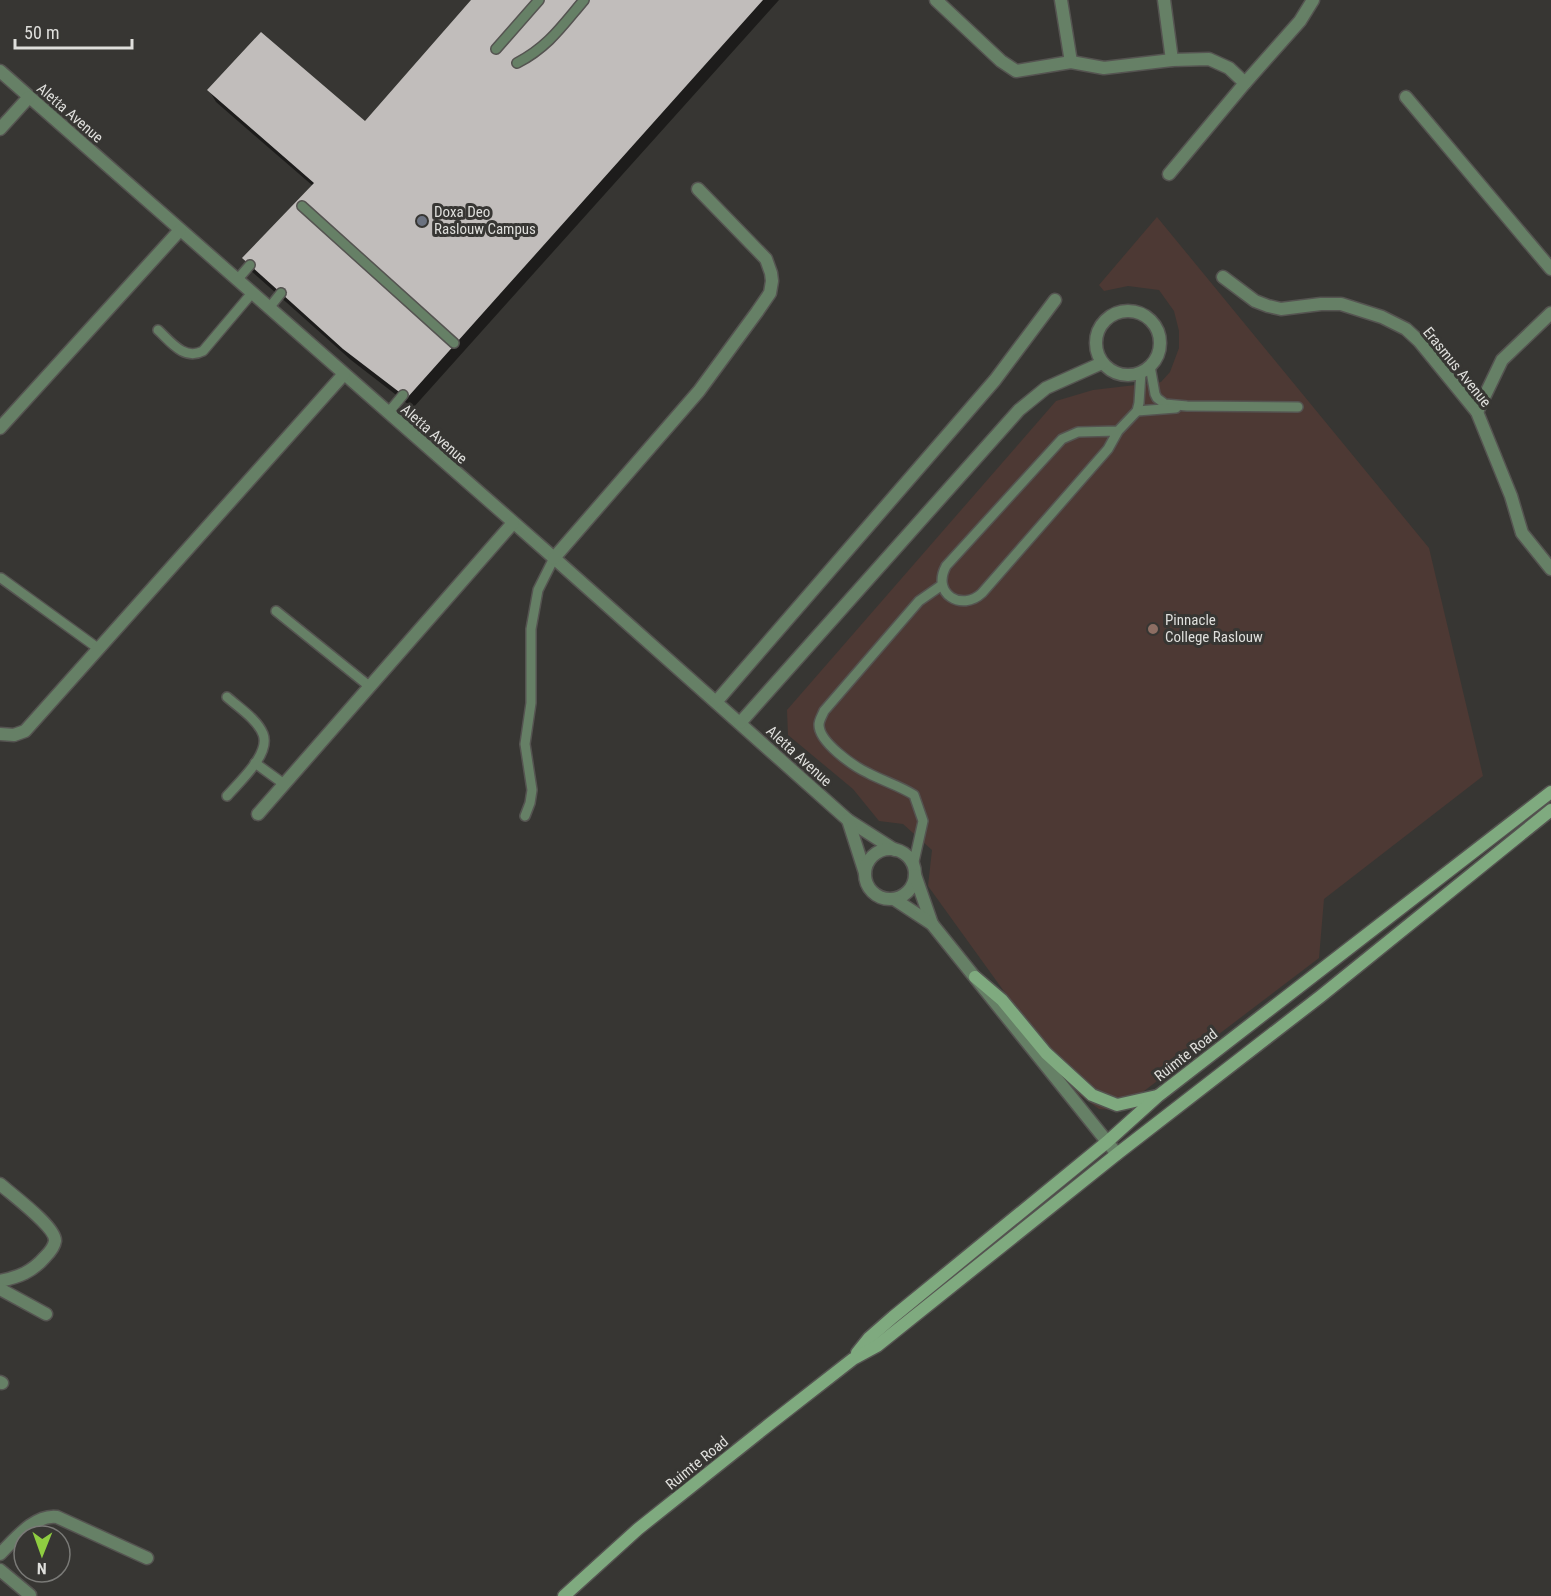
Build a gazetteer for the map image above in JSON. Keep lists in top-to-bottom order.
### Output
{
  "streets": {
    "main road": ["Ruimte Road"],
    "street": ["Aletta Avenue", "Erasmus Avenue"]
  },
  "places": ["Doxa Deo Raslouw Campus", "Pinnacle College Raslouw"],
  "scale_bar": "50 m",
  "north": "bottom"
}
